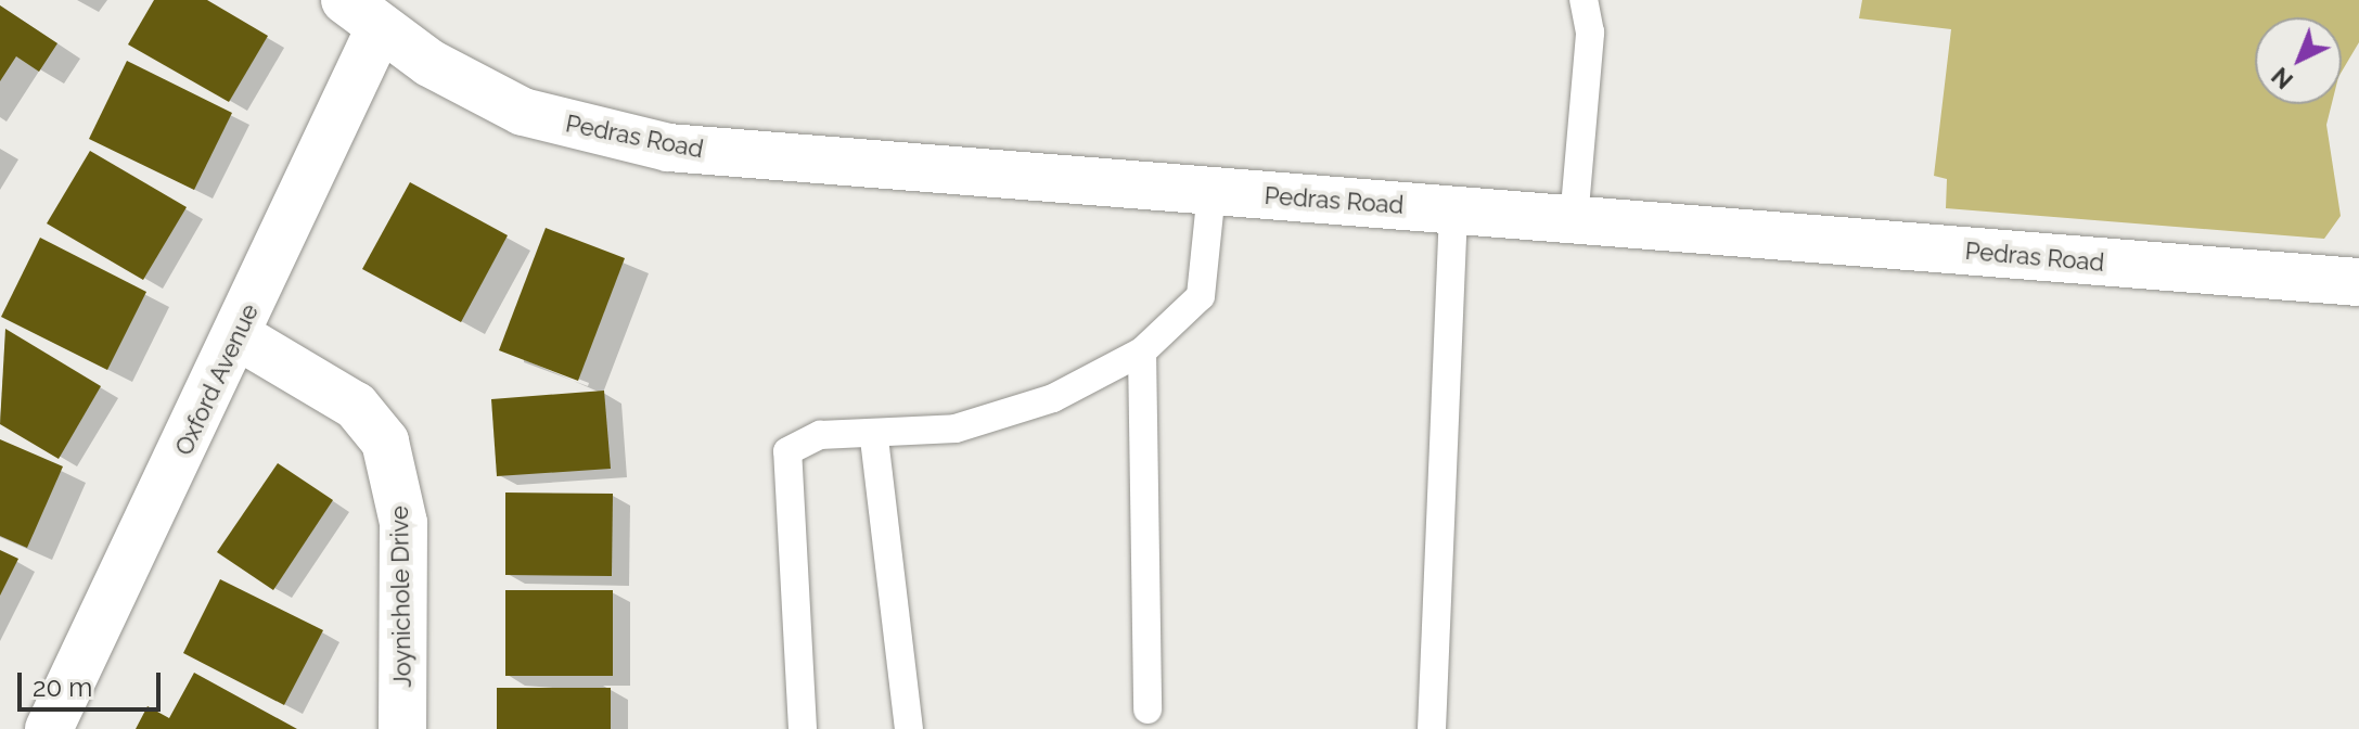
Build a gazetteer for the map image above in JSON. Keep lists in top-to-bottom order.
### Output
{
  "streets": {
    "street": ["Pedras Road", "Oxford Avenue", "Joynichole Drive"]
  },
  "crossings": [
    ["Pedras Road", "Oxford Avenue"],
    ["Oxford Avenue", "Joynichole Drive"]
  ],
  "scale_bar": "20 m",
  "north": "bottom left"
}
